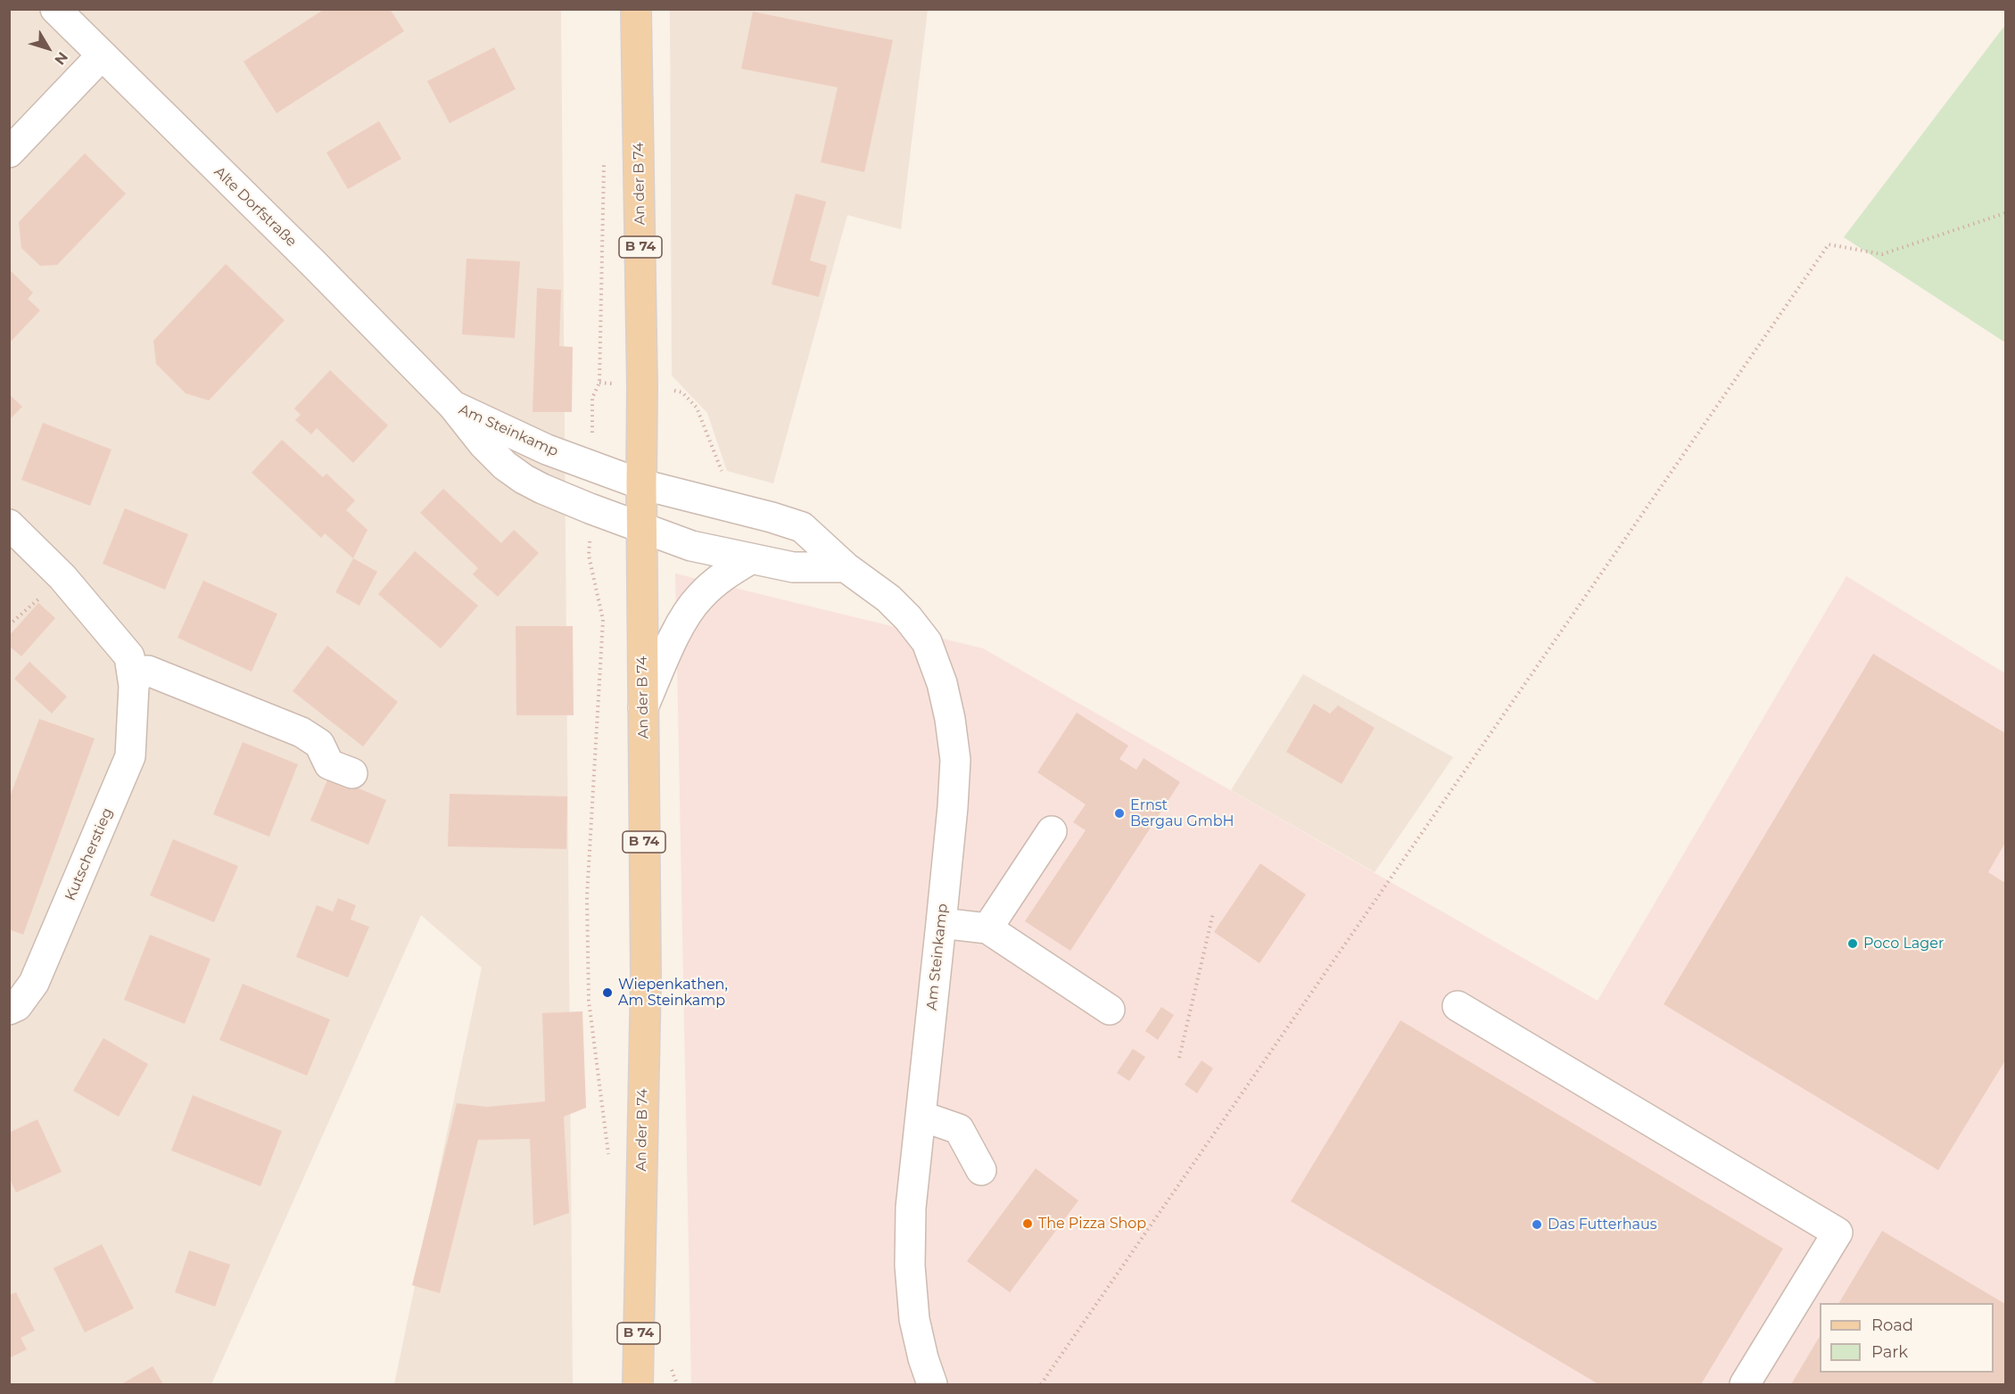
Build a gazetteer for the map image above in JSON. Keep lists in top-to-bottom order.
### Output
{
  "streets": {
    "main road": ["An der B 74", "B 74"],
    "street": ["Alte Dorfstraße", "Am Steinkamp", "Kutscherstieg"]
  },
  "crossings": [
    ["An der B 74", "Am Steinkamp"],
    ["Alte Dorfstraße", "Am Steinkamp"]
  ],
  "places": [
    "Ernst Bergau GmbH",
    "Poco Lager",
    "Wiepenkathen, Am Steinkamp",
    "The Pizza Shop",
    "Das Futterhaus"
  ],
  "legend": ["Road", "Park"],
  "north": "bottom right"
}
